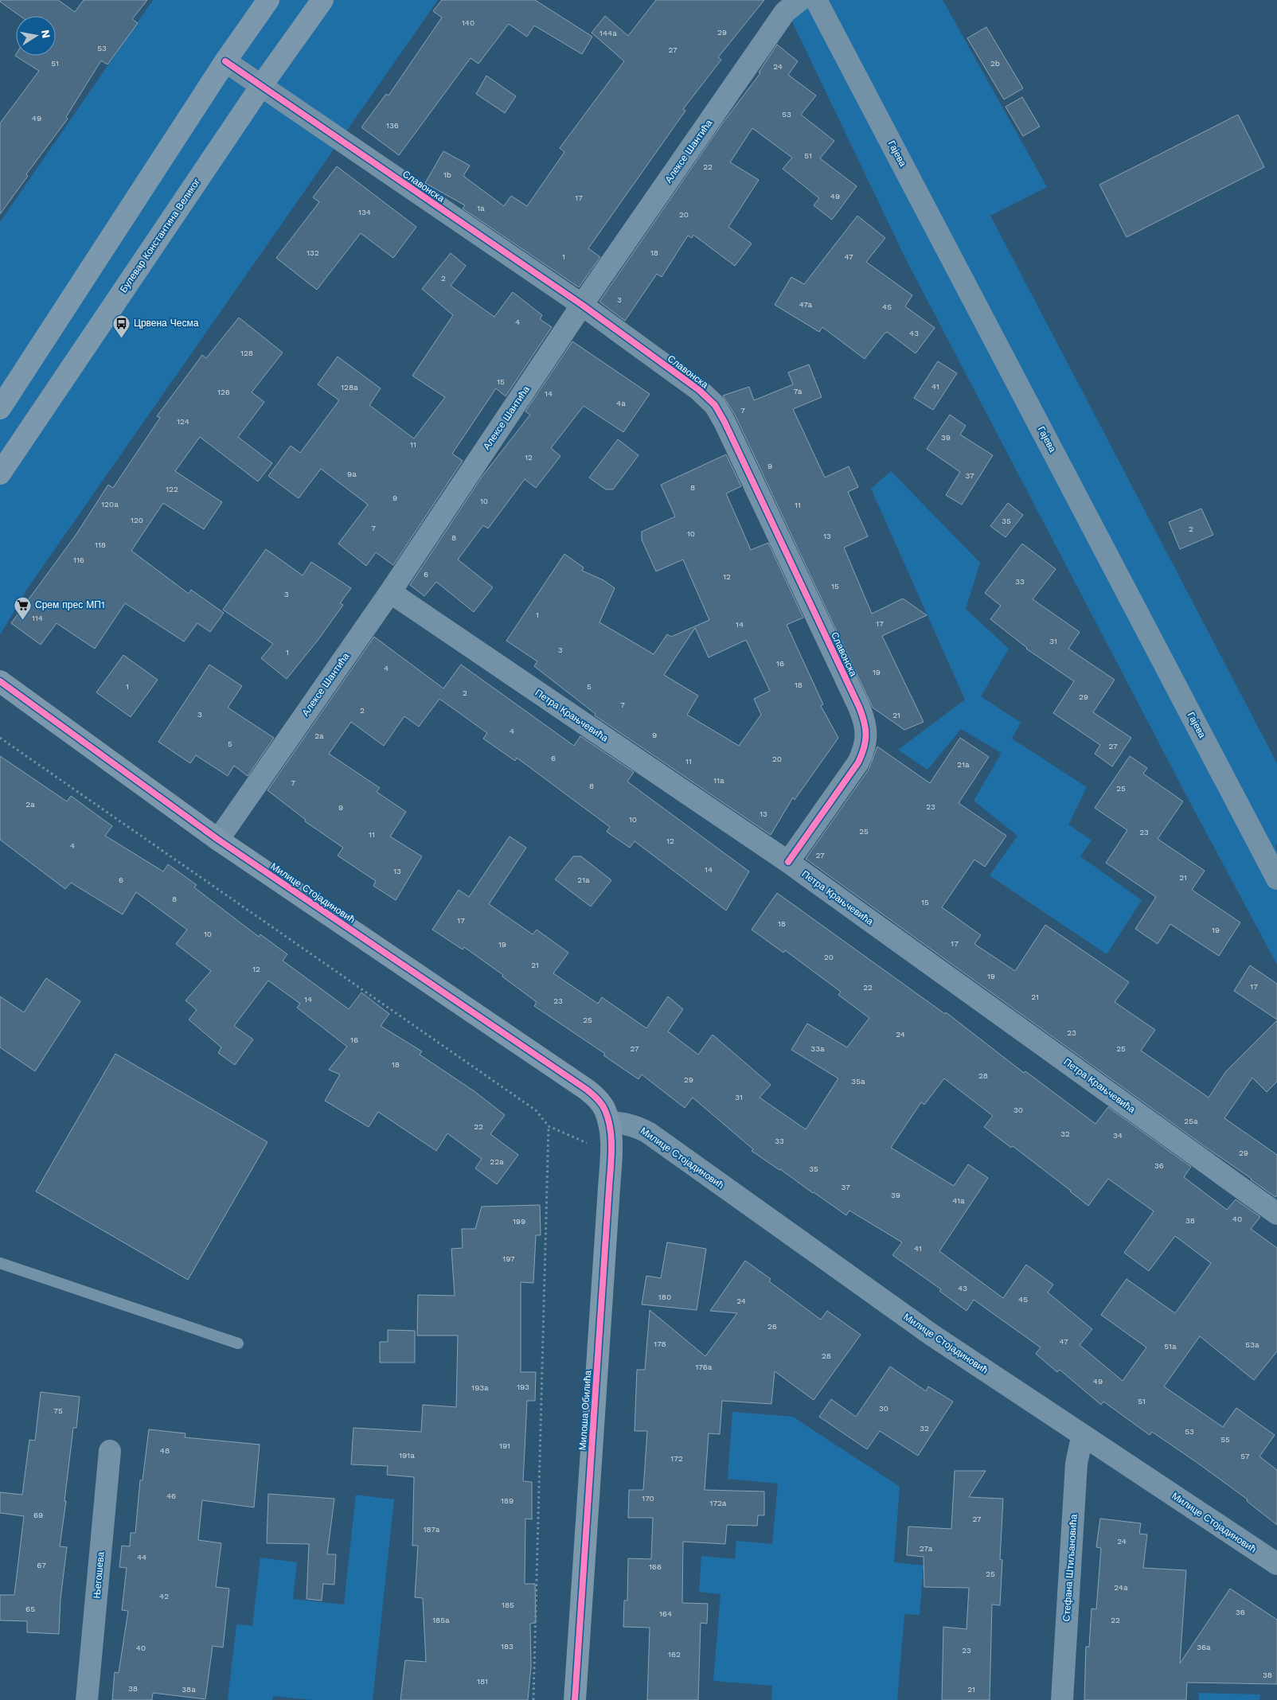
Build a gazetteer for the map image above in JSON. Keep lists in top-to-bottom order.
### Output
{
  "streets": {
    "street": [
      "Алексе Шантића",
      "Гајева",
      "Славонска",
      "Булевар Константина Великог",
      "Петра Крањчевића",
      "Милице Стојадиновић",
      "Милоша Обилића",
      "Стефана Штиљановића",
      "Његошева"
    ]
  },
  "crossings": [
    ["Алексе Шантића", "Славонска"],
    ["Алексе Шантића", "Петра Крањчевића"],
    ["Алексе Шантића", "Милице Стојадиновић"],
    ["Славонска", "Булевар Константина Великог"],
    ["Славонска", "Петра Крањчевића"],
    ["Милице Стојадиновић", "Милоша Обилића"],
    ["Милице Стојадиновић", "Стефана Штиљановића"]
  ],
  "places": {
    "bus stop": ["Црвена Чесма"],
    "supermarket": ["Срем прес МП1"]
  },
  "house_numbers": [
    "140",
    "29",
    "144a",
    "53",
    "27",
    "51",
    "2b",
    "24",
    "53",
    "49",
    "136",
    "51",
    "22",
    "1b",
    "49",
    "17",
    "1a",
    "134",
    "20",
    "132",
    "18",
    "1",
    "47",
    "2",
    "3",
    "47a",
    "45",
    "4",
    "43",
    "128",
    "15",
    "41",
    "128a",
    "7a",
    "126",
    "14",
    "4a",
    "7",
    "124",
    "39",
    "11",
    "12",
    "9",
    "9a",
    "37",
    "8",
    "122",
    "9",
    "10",
    "120a",
    "11",
    "120",
    "35",
    "7",
    "2",
    "10",
    "13",
    "8",
    "118",
    "116",
    "6",
    "12",
    "33",
    "15",
    "3",
    "1",
    "114",
    "17",
    "14",
    "31",
    "3",
    "1",
    "16",
    "4",
    "19",
    "18",
    "1",
    "5",
    "2",
    "29",
    "7",
    "2",
    "3",
    "21",
    "4",
    "9",
    "2a",
    "5",
    "27",
    "6",
    "20",
    "11",
    "21a",
    "11a",
    "7",
    "8",
    "25",
    "2a",
    "23",
    "9",
    "13",
    "10",
    "25",
    "23",
    "11",
    "12",
    "4",
    "27",
    "14",
    "13",
    "21",
    "6",
    "21a",
    "8",
    "15",
    "17",
    "18",
    "19",
    "10",
    "17",
    "19",
    "20",
    "21",
    "12",
    "19",
    "17",
    "22",
    "21",
    "14",
    "23",
    "25",
    "23",
    "24",
    "16",
    "27",
    "33a",
    "25",
    "18",
    "28",
    "29",
    "35a",
    "31",
    "30",
    "25a",
    "22",
    "32",
    "34",
    "33",
    "29",
    "22a",
    "36",
    "35",
    "37",
    "39",
    "41a",
    "40",
    "38",
    "199",
    "41",
    "197",
    "43",
    "180",
    "45",
    "24",
    "26",
    "47",
    "178",
    "53a",
    "51a",
    "28",
    "176a",
    "49",
    "193",
    "193a",
    "51",
    "30",
    "75",
    "32",
    "53",
    "55",
    "191",
    "48",
    "191a",
    "57",
    "172",
    "46",
    "170",
    "189",
    "172a",
    "69",
    "27",
    "187a",
    "24",
    "27a",
    "44",
    "67",
    "166",
    "25",
    "24a",
    "42",
    "185",
    "65",
    "36",
    "164",
    "185a",
    "22",
    "183",
    "36a",
    "40",
    "23",
    "162",
    "38",
    "181",
    "38",
    "38a",
    "21"
  ],
  "north": "right"
}
